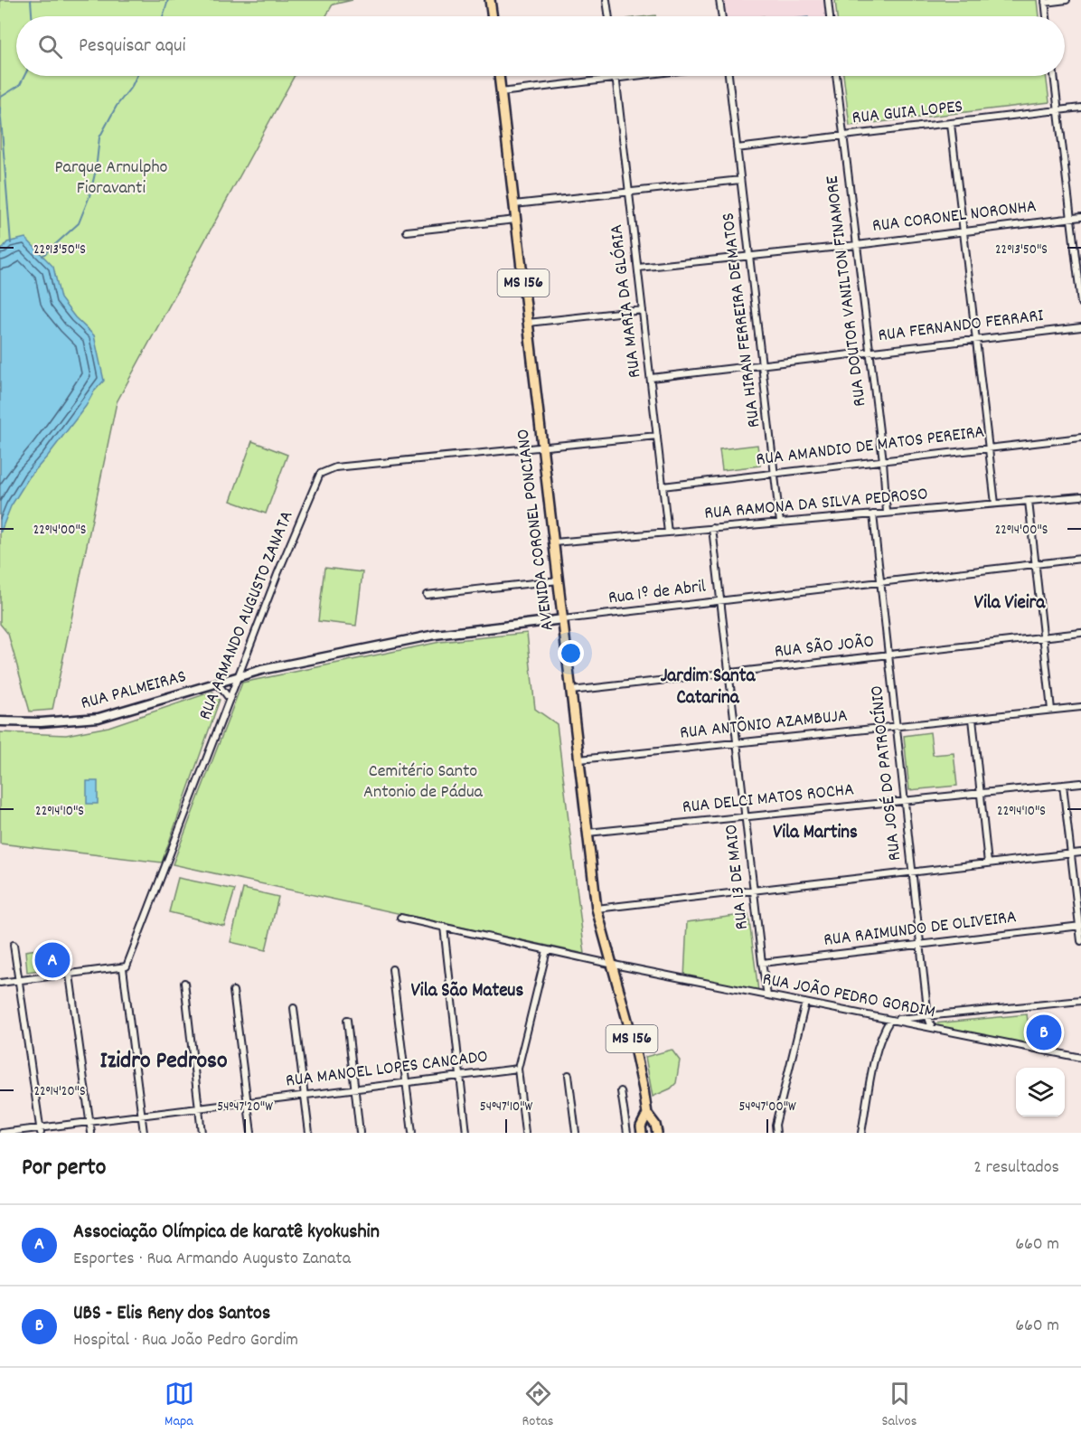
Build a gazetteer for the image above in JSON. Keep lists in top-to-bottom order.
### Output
{
  "streets": {
    "main road": ["MS 156", "AVENIDA CORONEL PONCIANO"],
    "street": [
      "RUA GUIA LOPES",
      "RUA CORONEL NORONHA",
      "RUA DOUTOR VANILTON FINAMORE",
      "RUA MARIA DA GLÓRIA",
      "RUA HIRAN FERREIRA DE MATOS",
      "RUA FERNANDO FERRARI",
      "RUA AMANDIO DE MATOS PEREIRA",
      "RUA RAMONA DA SILVA PEDROSO",
      "Rua 1º de Abril",
      "RUA ARMANDO AUGUSTO ZANATA",
      "RUA SÃO JOÃO",
      "RUA PALMEIRAS",
      "RUA ANTÔNIO AZAMBUJA",
      "RUA JOSÉ DO PATROCÍNIO",
      "RUA DELCI MATOS ROCHA",
      "RUA 13 DE MAIO",
      "RUA RAIMUNDO DE OLIVEIRA",
      "RUA JOÃO PEDRO GORDIM",
      "RUA MANOEL LOPES CANCADO"
    ]
  },
  "crossings": [
    ["RUA GUIA LOPES", "RUA DOUTOR VANILTON FINAMORE"],
    ["RUA GUIA LOPES", "RUA HIRAN FERREIRA DE MATOS"],
    ["RUA CORONEL NORONHA", "RUA DOUTOR VANILTON FINAMORE"],
    ["RUA CORONEL NORONHA", "RUA MARIA DA GLÓRIA"],
    ["RUA CORONEL NORONHA", "RUA HIRAN FERREIRA DE MATOS"],
    ["RUA DOUTOR VANILTON FINAMORE", "RUA FERNANDO FERRARI"],
    ["RUA DOUTOR VANILTON FINAMORE", "RUA AMANDIO DE MATOS PEREIRA"],
    ["RUA DOUTOR VANILTON FINAMORE", "RUA RAMONA DA SILVA PEDROSO"],
    ["RUA MARIA DA GLÓRIA", "RUA FERNANDO FERRARI"],
    ["RUA MARIA DA GLÓRIA", "RUA AMANDIO DE MATOS PEREIRA"],
    ["RUA MARIA DA GLÓRIA", "RUA RAMONA DA SILVA PEDROSO"],
    ["RUA MARIA DA GLÓRIA", "RUA ARMANDO AUGUSTO ZANATA"],
    ["RUA HIRAN FERREIRA DE MATOS", "RUA FERNANDO FERRARI"],
    ["RUA HIRAN FERREIRA DE MATOS", "RUA AMANDIO DE MATOS PEREIRA"],
    ["RUA HIRAN FERREIRA DE MATOS", "RUA RAMONA DA SILVA PEDROSO"],
    ["RUA RAMONA DA SILVA PEDROSO", "AVENIDA CORONEL PONCIANO"],
    ["RUA RAMONA DA SILVA PEDROSO", "RUA JOSÉ DO PATROCÍNIO"],
    ["RUA RAMONA DA SILVA PEDROSO", "RUA 13 DE MAIO"],
    ["AVENIDA CORONEL PONCIANO", "Rua 1º de Abril"],
    ["AVENIDA CORONEL PONCIANO", "RUA ARMANDO AUGUSTO ZANATA"],
    ["AVENIDA CORONEL PONCIANO", "RUA SÃO JOÃO"],
    ["AVENIDA CORONEL PONCIANO", "RUA ANTÔNIO AZAMBUJA"],
    ["AVENIDA CORONEL PONCIANO", "RUA DELCI MATOS ROCHA"],
    ["AVENIDA CORONEL PONCIANO", "RUA JOÃO PEDRO GORDIM"],
    ["Rua 1º de Abril", "RUA ARMANDO AUGUSTO ZANATA"],
    ["Rua 1º de Abril", "RUA PALMEIRAS"],
    ["Rua 1º de Abril", "RUA JOSÉ DO PATROCÍNIO"],
    ["Rua 1º de Abril", "RUA 13 DE MAIO"],
    ["RUA ARMANDO AUGUSTO ZANATA", "RUA PALMEIRAS"],
    ["RUA SÃO JOÃO", "RUA JOSÉ DO PATROCÍNIO"],
    ["RUA SÃO JOÃO", "RUA 13 DE MAIO"],
    ["RUA ANTÔNIO AZAMBUJA", "RUA JOSÉ DO PATROCÍNIO"],
    ["RUA ANTÔNIO AZAMBUJA", "RUA 13 DE MAIO"],
    ["RUA JOSÉ DO PATROCÍNIO", "RUA DELCI MATOS ROCHA"],
    ["RUA JOSÉ DO PATROCÍNIO", "RUA RAIMUNDO DE OLIVEIRA"],
    ["RUA JOSÉ DO PATROCÍNIO", "RUA JOÃO PEDRO GORDIM"],
    ["RUA DELCI MATOS ROCHA", "RUA 13 DE MAIO"],
    ["RUA 13 DE MAIO", "RUA RAIMUNDO DE OLIVEIRA"],
    ["RUA 13 DE MAIO", "RUA JOÃO PEDRO GORDIM"]
  ],
  "districts": [
    "Vila Vieira",
    "Jardim Santa Catarina",
    "Vila Martins",
    "Vila São Mateus",
    "Izidro Pedroso"
  ],
  "parks": ["Parque Arnulpho Fioravanti", "Cemitério Santo Antonio de Pádua"],
  "page": {
    "search": "Pesquisar aqui",
    "pins": ["A", "B"],
    "heading": ["Por perto", "2 resultados"],
    "list": [
      {
        "mark": "A",
        "name": "Associação Olímpica de karatê kyokushin",
        "note": "Esportes · Rua Armando Augusto Zanata",
        "value": "660 m"
      },
      {
        "mark": "B",
        "name": "UBS - Elis Reny dos Santos",
        "note": "Hospital · Rua João Pedro Gordim",
        "value": "660 m"
      }
    ],
    "nav": ["Mapa", "Rotas", "Salvos"]
  },
  "coordinates": [
    "22°13'50\"S",
    "22°14'00\"S",
    "22°14'10\"S",
    "22°14'20\"S",
    "54°47'20\"W",
    "54°47'10\"W",
    "54°47'00\"W"
  ]
}
